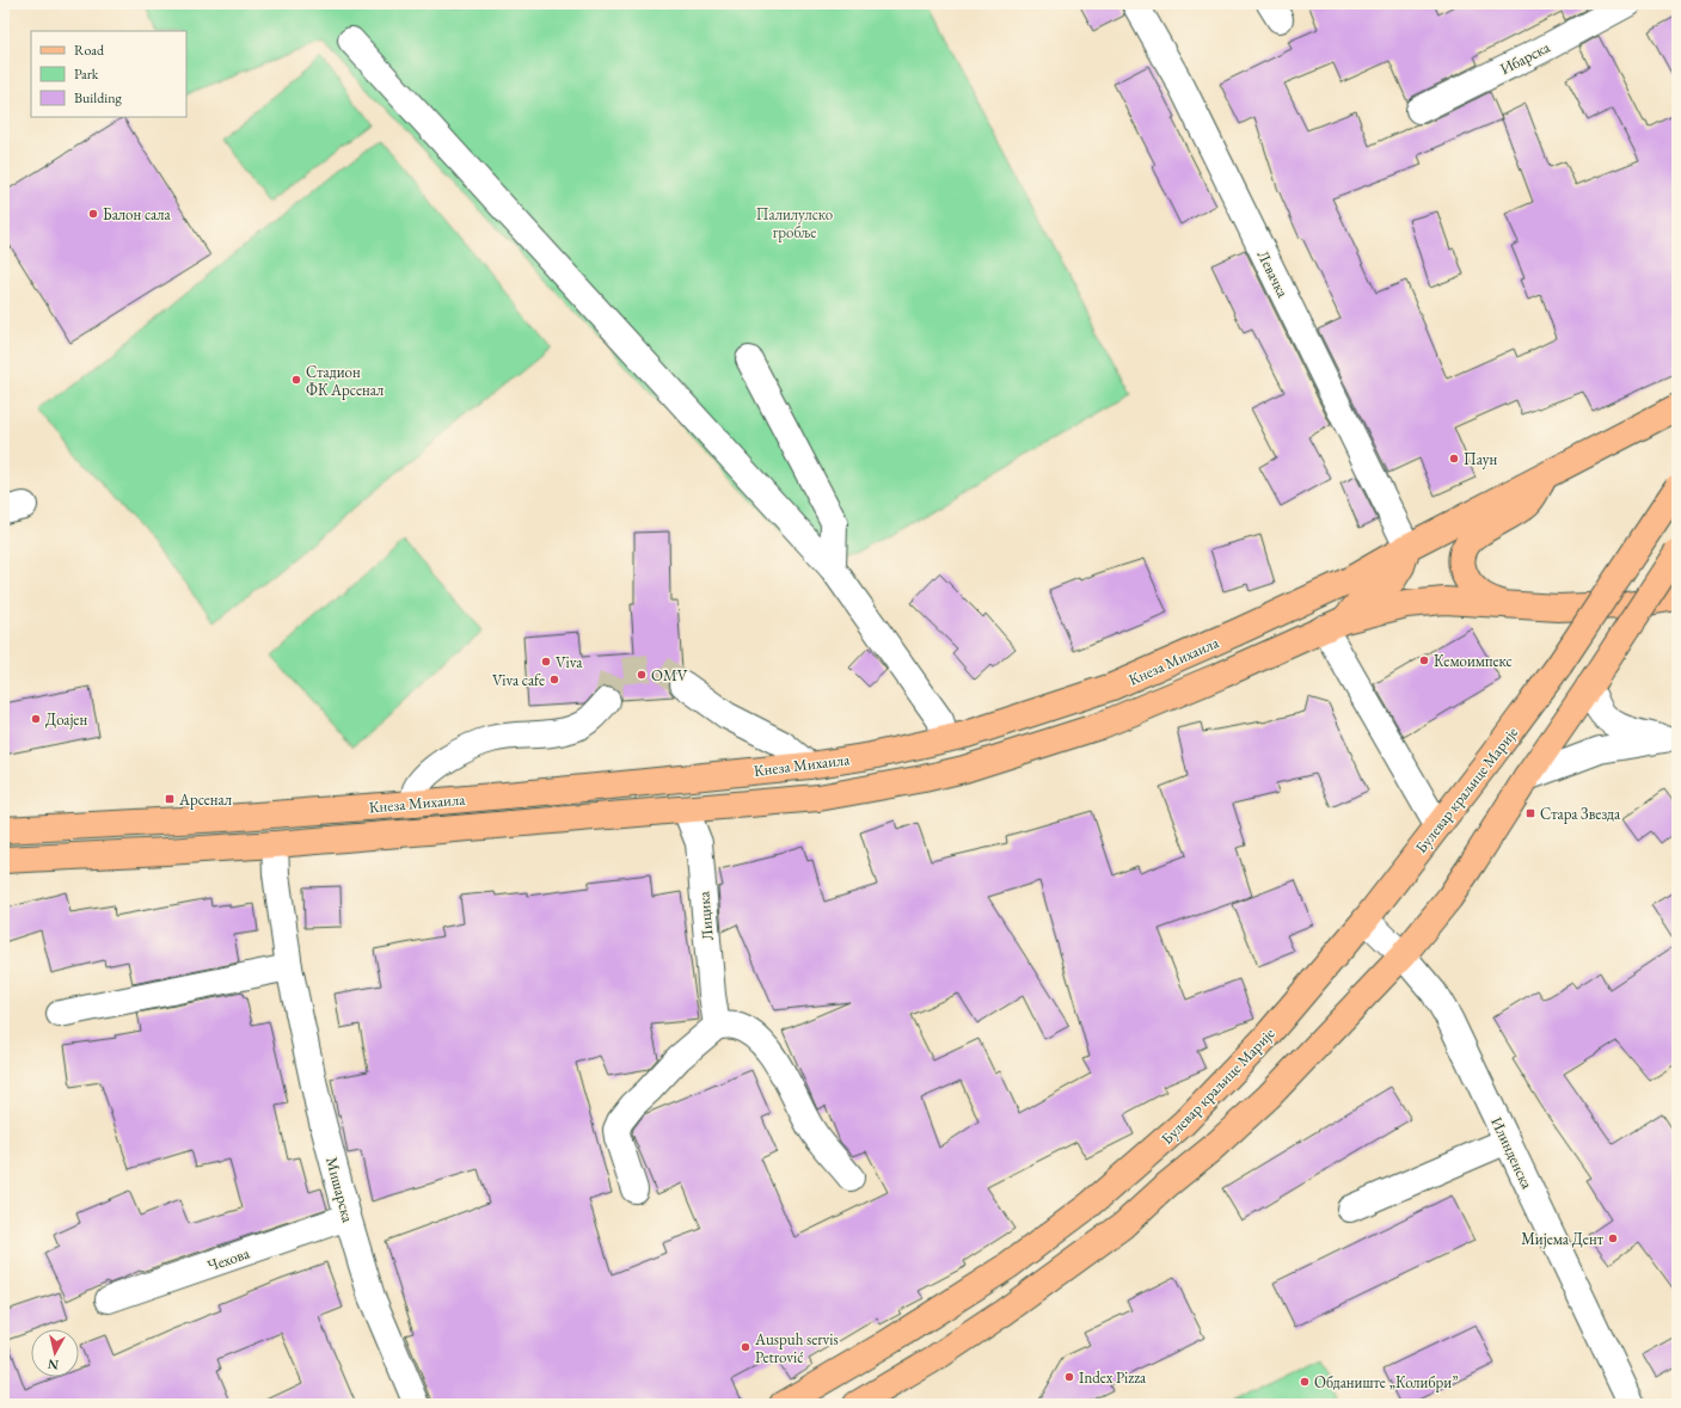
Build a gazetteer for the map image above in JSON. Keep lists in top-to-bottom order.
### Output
{
  "streets": {
    "main road": ["Кнеза Михаила", "Булевар краљице Марије"],
    "street": [
      "Ибарска",
      "Левачка",
      "Лицика",
      "Илинденска",
      "Мишарска",
      "Чехова"
    ]
  },
  "crossings": [
    ["Левачка", "Кнеза Михаила"],
    ["Кнеза Михаила", "Лицика"],
    ["Кнеза Михаила", "Мишарска"],
    ["Булевар краљице Марије", "Илинденска"],
    ["Мишарска", "Чехова"]
  ],
  "parks": ["Палилулско гробље"],
  "places": {
    "other": [
      "Балон сала",
      "Стадион ФК Арсенал",
      "Паун",
      "Кемоимпекс",
      "Viva",
      "OMV",
      "Viva cafe",
      "Доајен",
      "Мијема Дент",
      "Auspuh servis Petrović",
      "Index Pizza",
      "Обданиште „Колибри”"
    ],
    "transit": ["Арсенал", "Стара Звезда"]
  },
  "legend": ["Road", "Park", "Building"],
  "north": "bottom"
}
